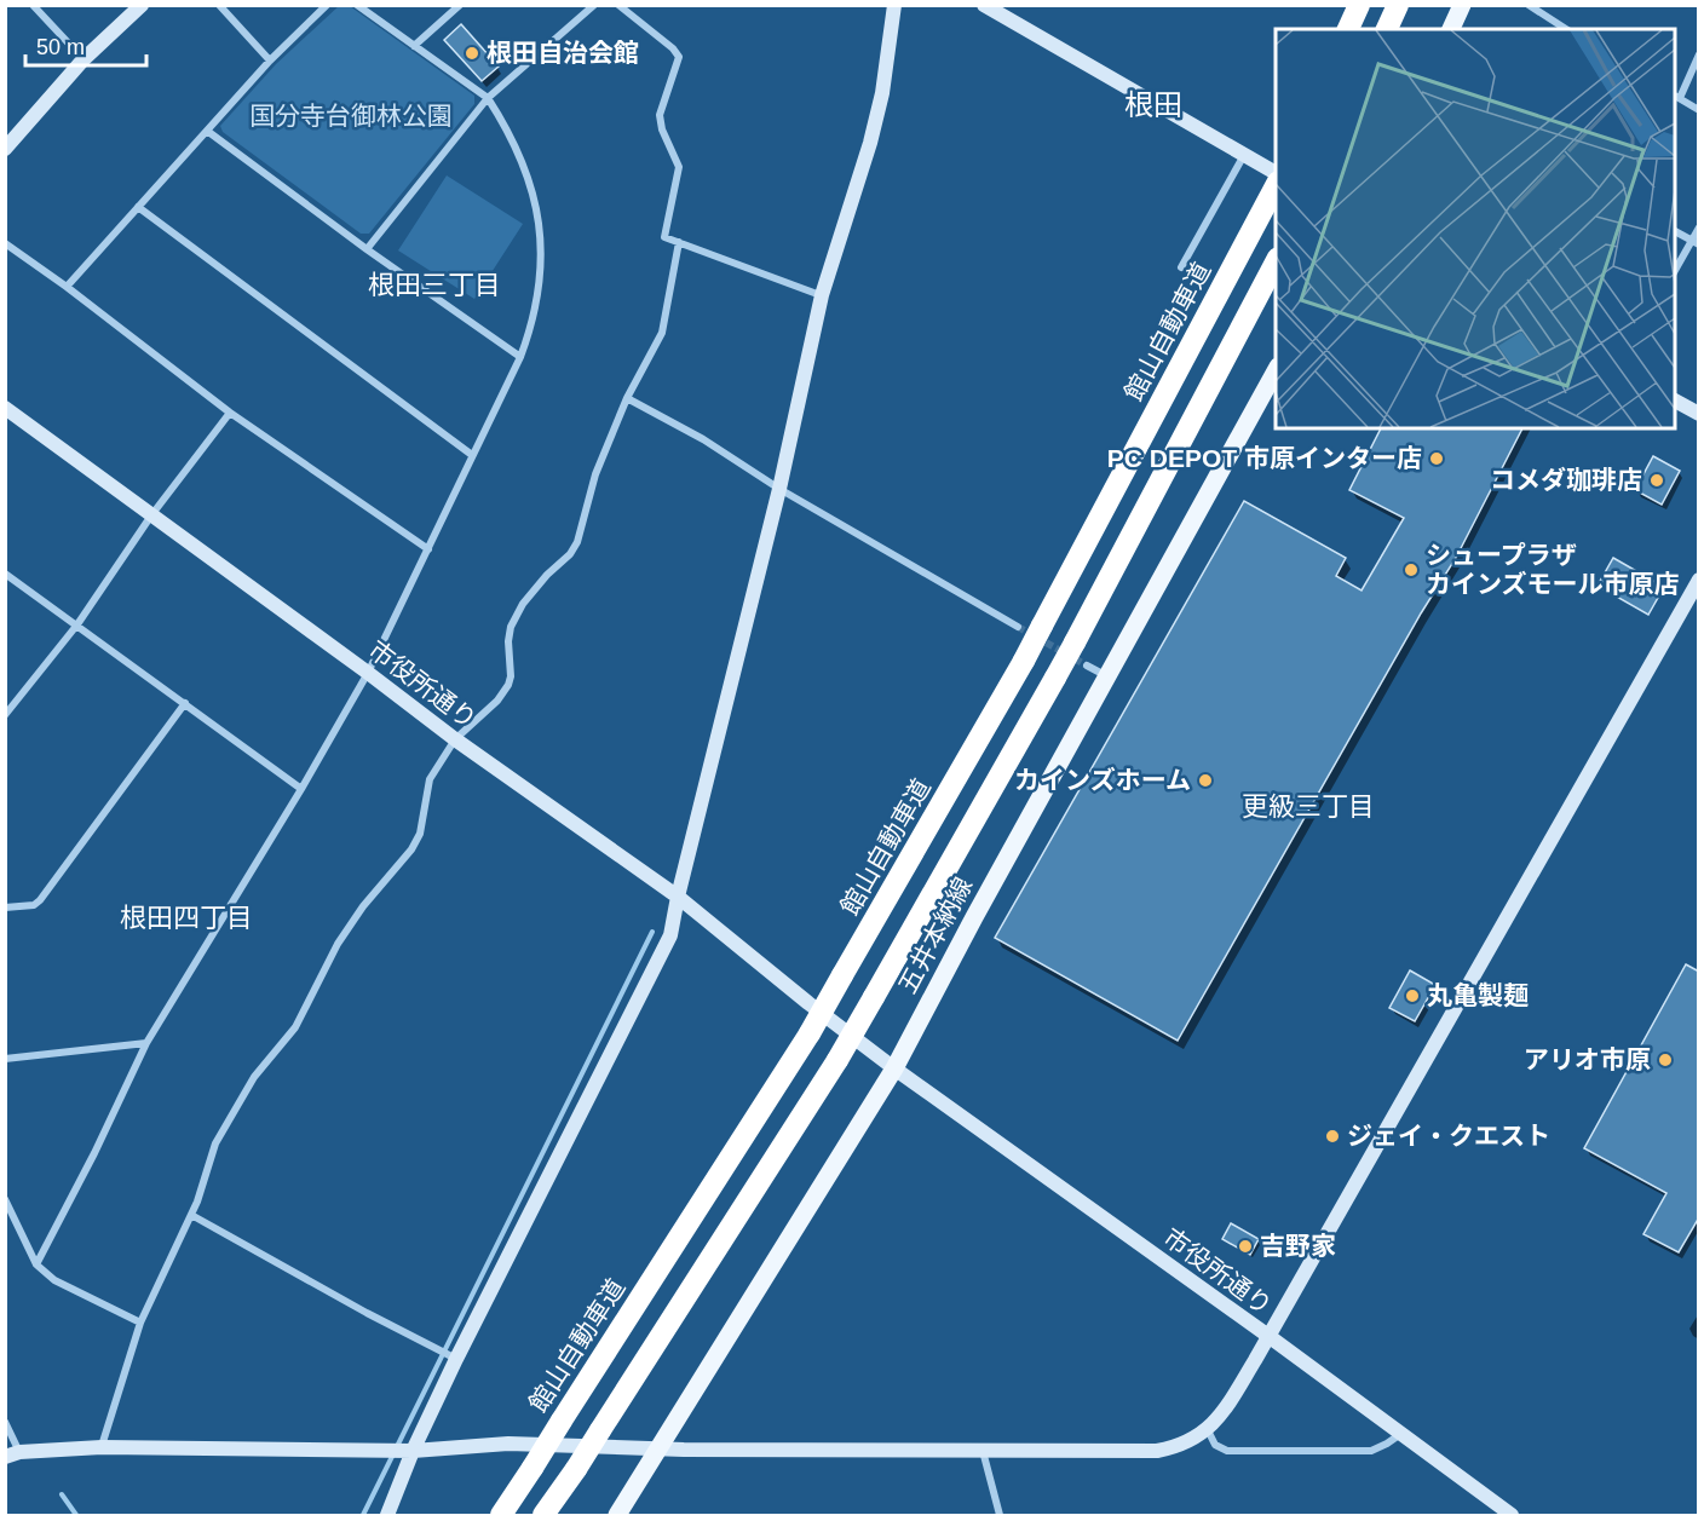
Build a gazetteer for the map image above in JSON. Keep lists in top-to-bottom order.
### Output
{
  "streets": {
    "highway": ["館山自動車道"],
    "main road": ["五井本納線"],
    "street": ["市役所通り"]
  },
  "crossings": [
    ["市役所通り", "五井本納線"]
  ],
  "districts": [
    "根田",
    "根田三丁目",
    "更級三丁目",
    "根田四丁目"
  ],
  "parks": ["国分寺台御林公園"],
  "places": [
    "根田自治会館",
    "PC DEPOT 市原インター店",
    "コメダ珈琲店",
    "シュープラザ カインズモール市原店",
    "カインズホーム",
    "丸亀製麺",
    "アリオ市原",
    "ジェイ・クエスト",
    "吉野家"
  ],
  "scale_bar": "50 m"
}
